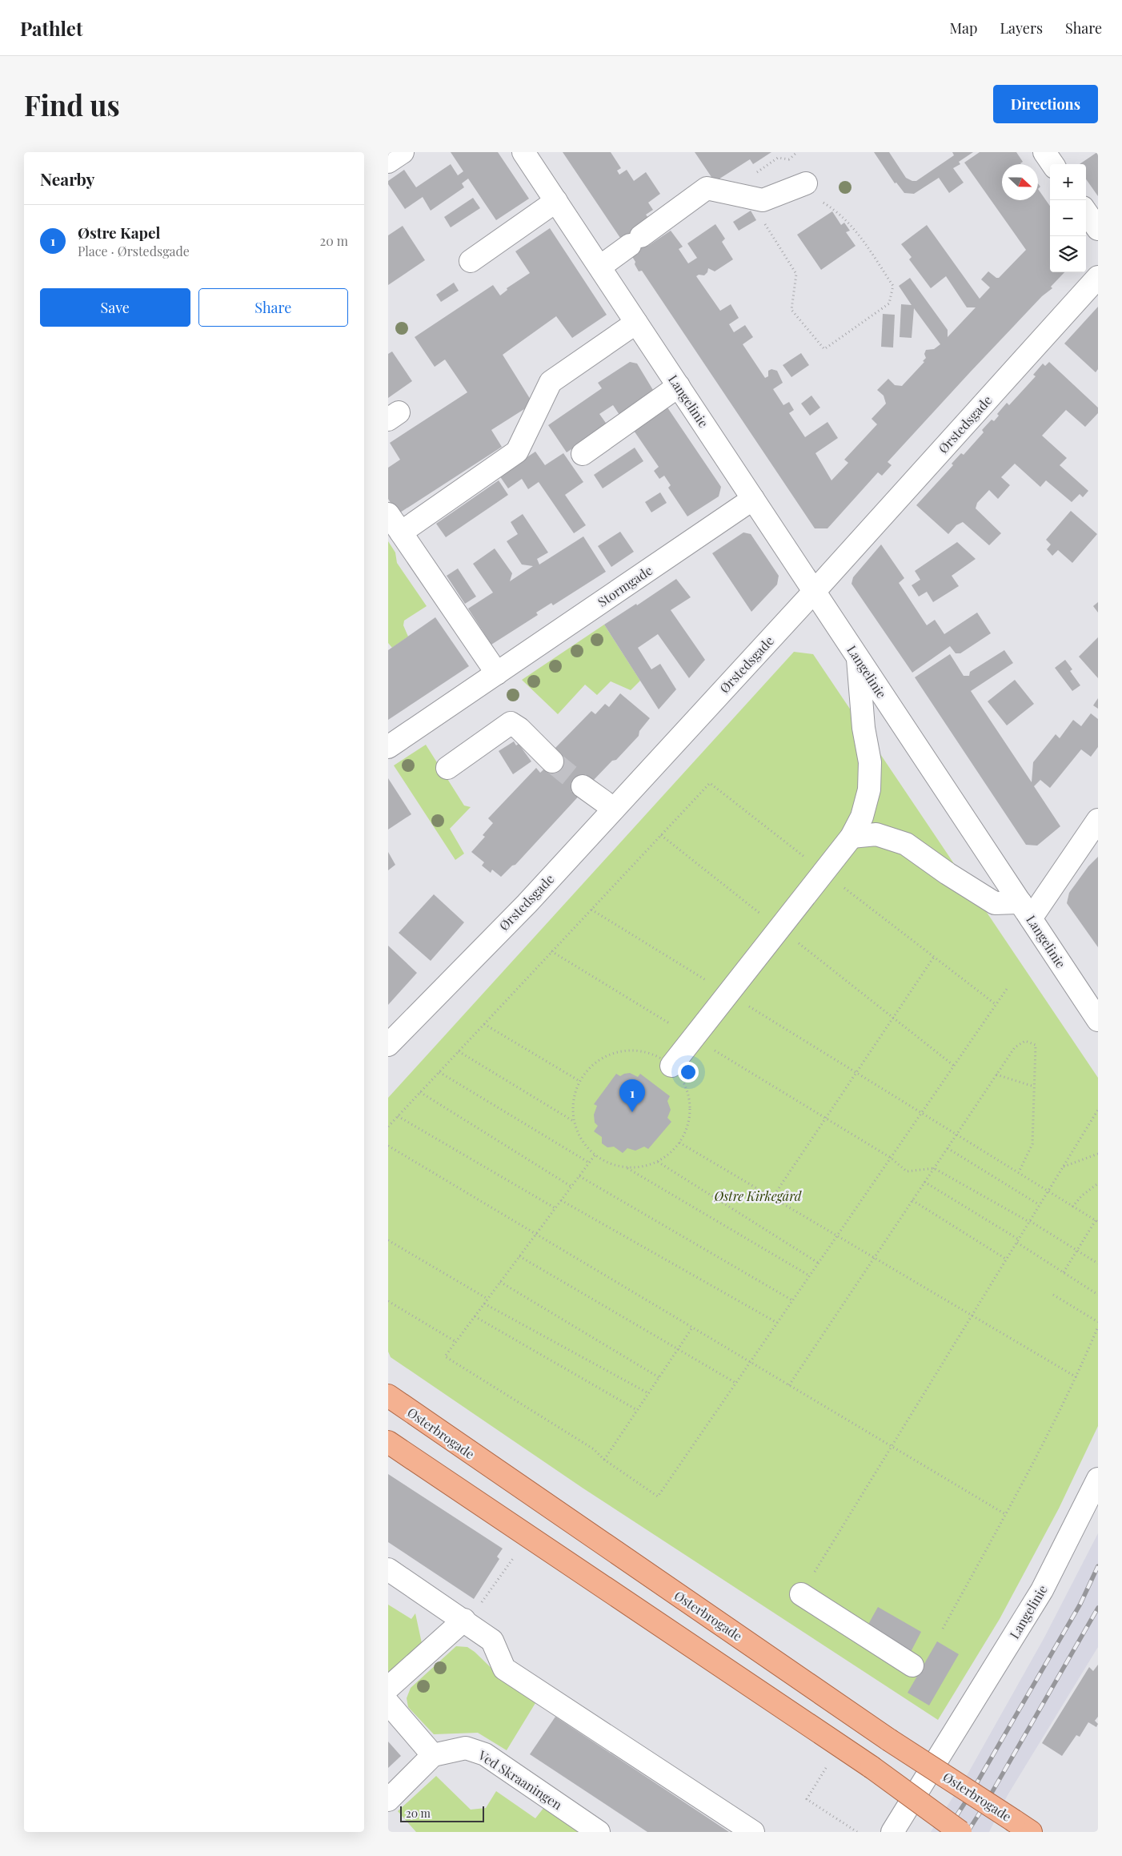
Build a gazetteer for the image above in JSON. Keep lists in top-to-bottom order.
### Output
{
  "streets": {
    "main road": ["Østerbrogade"],
    "street": [
      "Langelinie",
      "Ørstedsgade",
      "Stormgade",
      "Ved Skraaningen"
    ]
  },
  "crossings": [
    ["Langelinie", "Ørstedsgade"],
    ["Langelinie", "Stormgade"]
  ],
  "parks": ["Østre Kirkegård"],
  "scale_bar": "20 m",
  "north": "right",
  "page": {
    "header": "Pathlet",
    "nav": ["Map", "Layers", "Share"],
    "buttons": [
      "Directions",
      ["Save", "Share"]
    ],
    "title": "Find us",
    "heading": "Nearby",
    "map_buttons": ["+", "−"],
    "list": [
      {
        "mark": "1",
        "name": "Østre Kapel",
        "note": "Place · Ørstedsgade",
        "value": "20 m"
      }
    ],
    "pins": "1",
    "scale": "20 m"
  }
}
